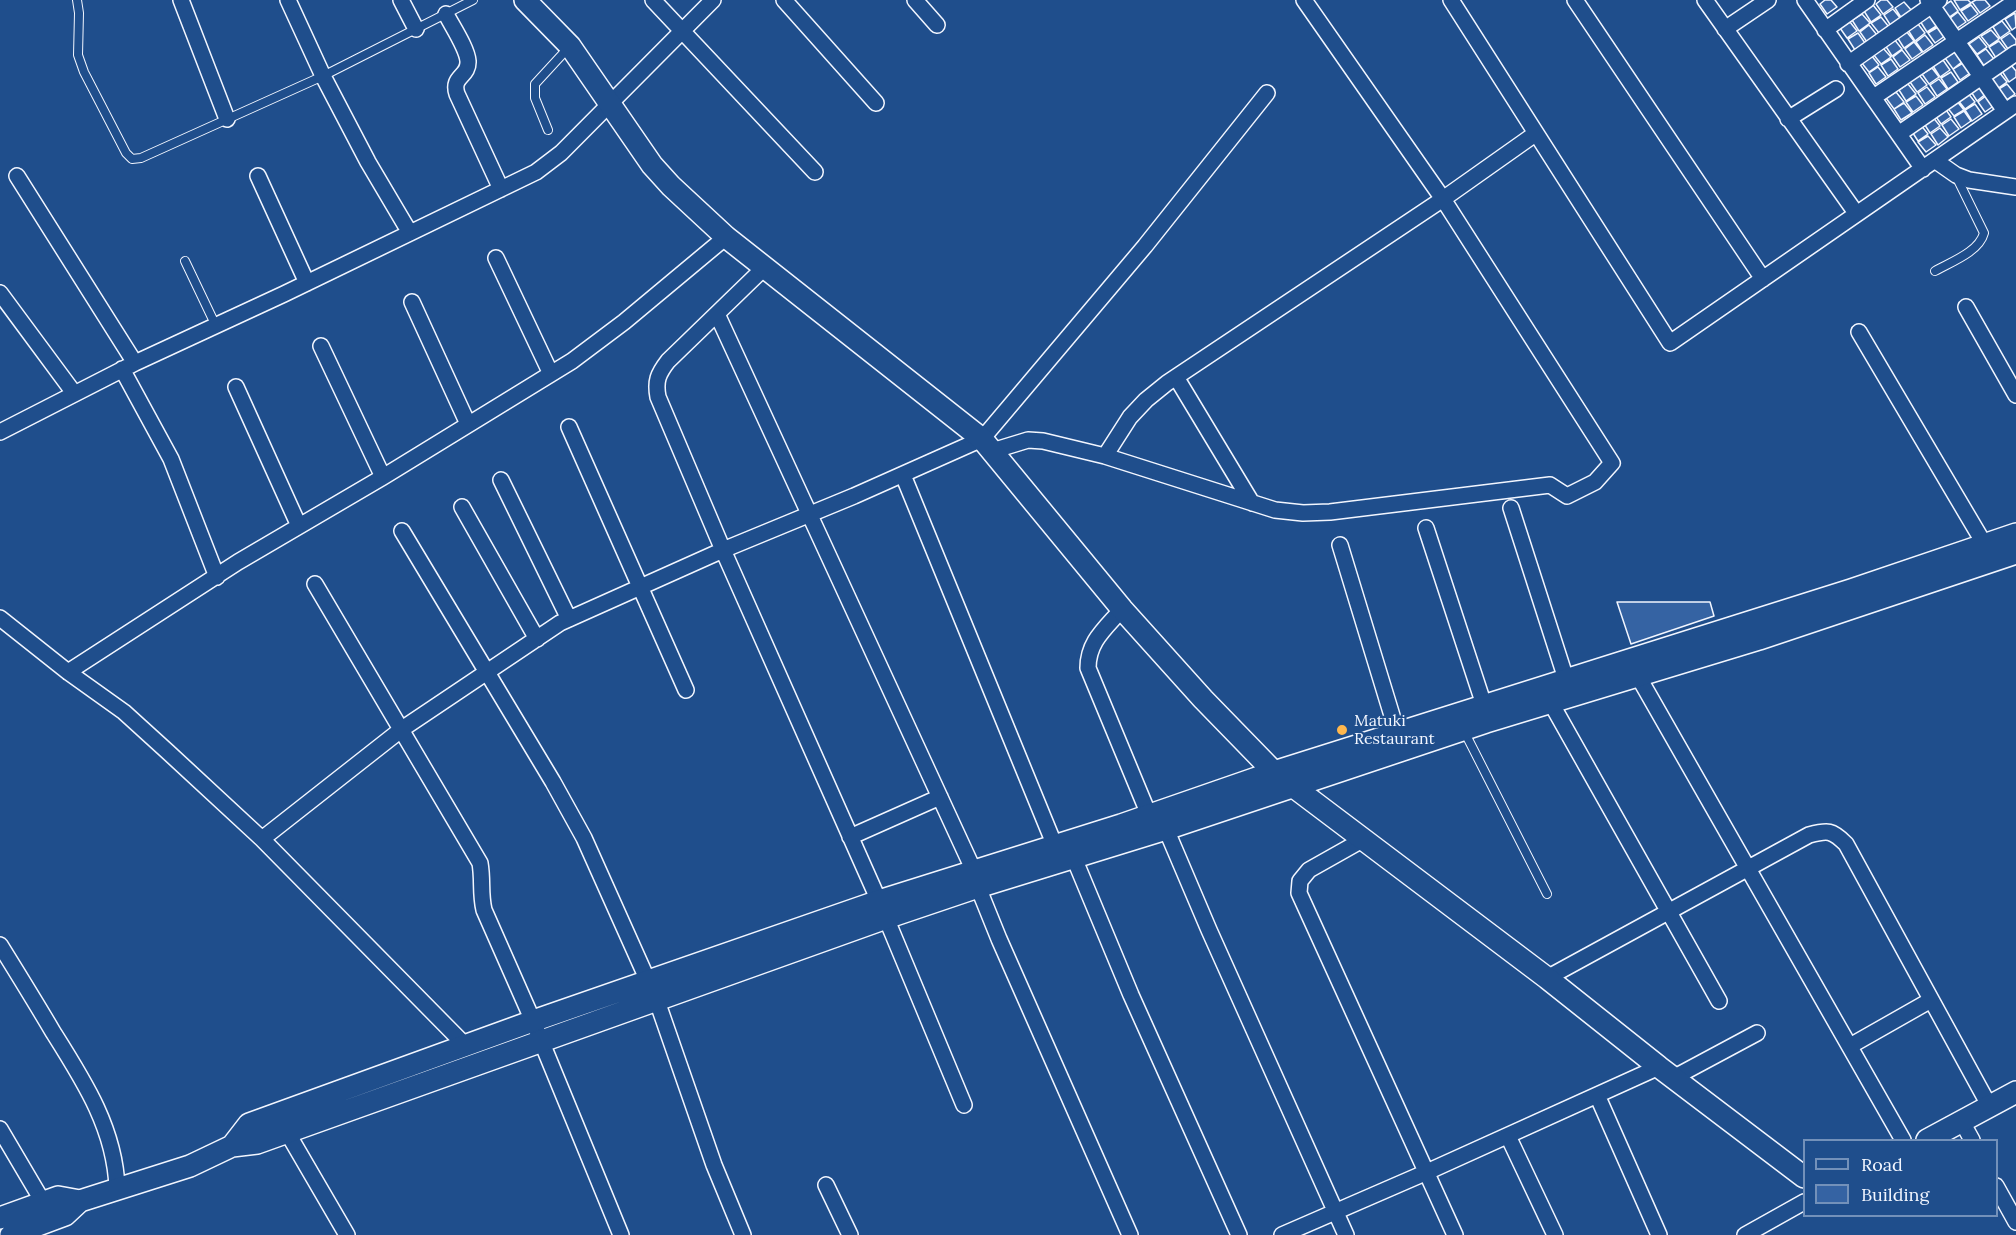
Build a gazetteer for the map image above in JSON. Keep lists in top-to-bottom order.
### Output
{
  "places": ["Matuki Restaurant"],
  "legend": ["Road", "Building"]
}
